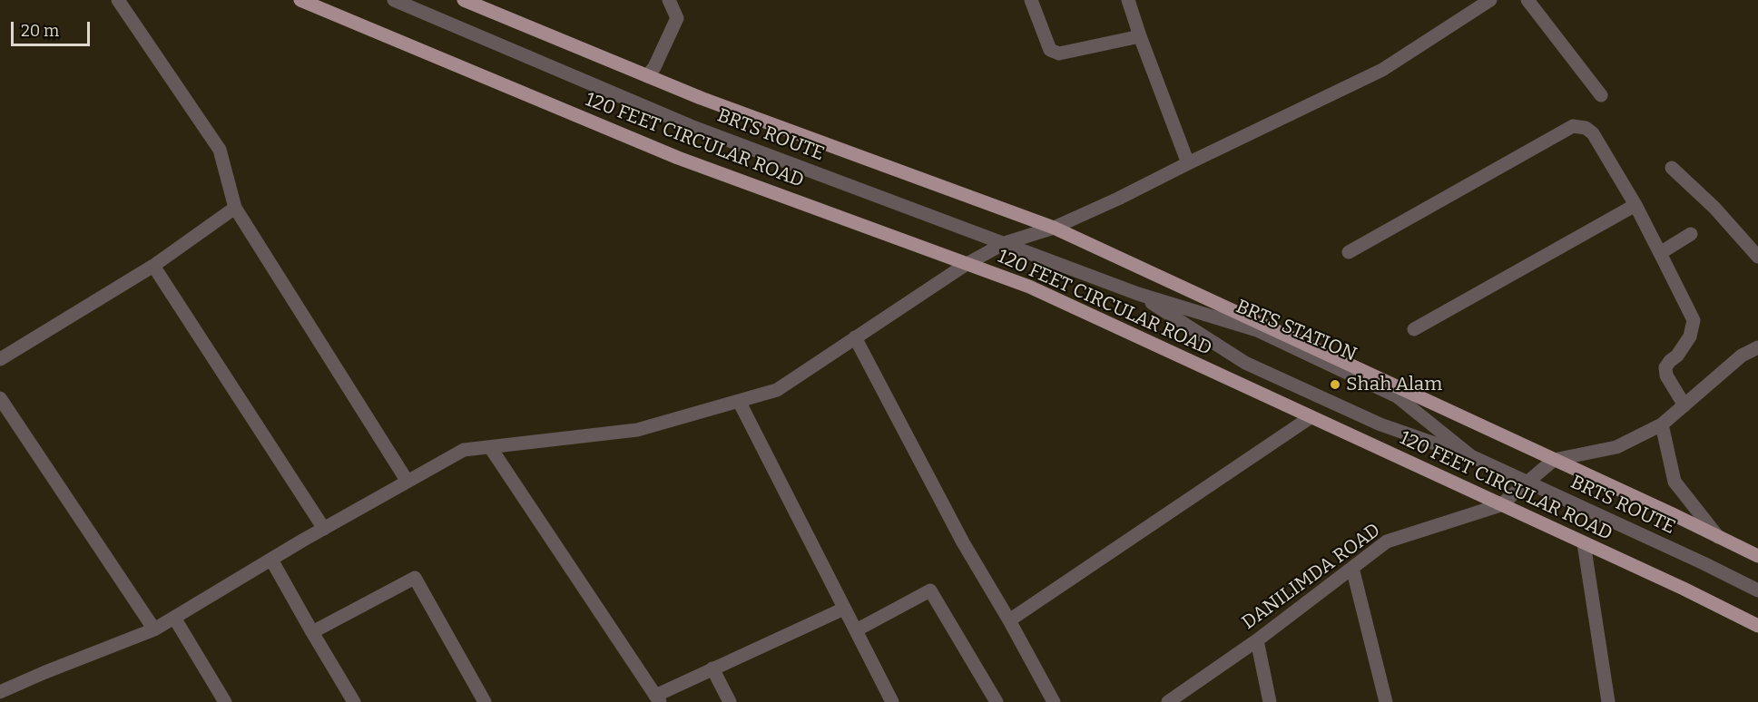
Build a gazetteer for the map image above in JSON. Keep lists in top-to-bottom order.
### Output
{
  "streets": {
    "main road": ["120 FEET CIRCULAR ROAD"],
    "street": ["BRTS ROUTE", "BRTS STATION", "DANILIMDA ROAD"]
  },
  "crossings": [
    ["BRTS ROUTE", "BRTS STATION"],
    ["BRTS ROUTE", "DANILIMDA ROAD"],
    ["120 FEET CIRCULAR ROAD", "DANILIMDA ROAD"]
  ],
  "places": ["Shah Alam"],
  "scale_bar": "20 m"
}
